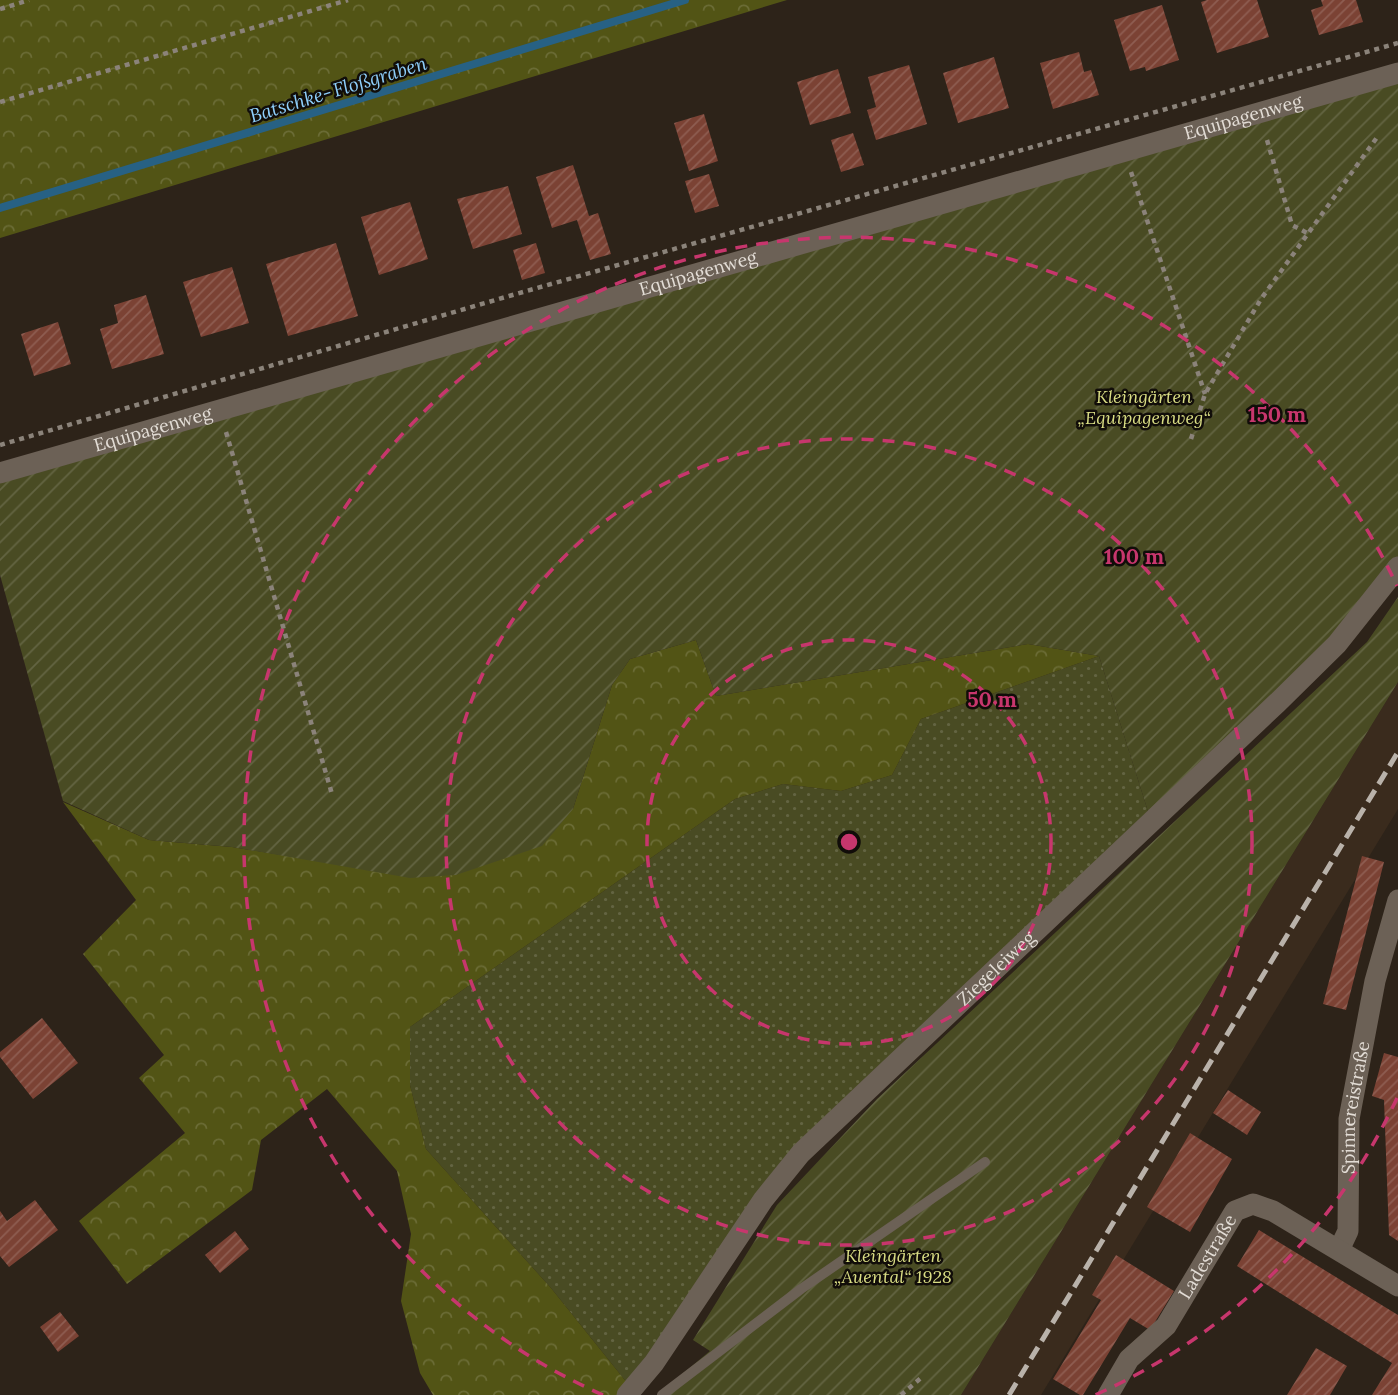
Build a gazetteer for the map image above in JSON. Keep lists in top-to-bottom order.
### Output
{
  "streets": {
    "street": [
      "Equipagenweg",
      "Ziegeleiweg",
      "Spinnereistraße",
      "Ladestraße"
    ]
  },
  "crossings": [
    ["Spinnereistraße", "Ladestraße"]
  ],
  "water": ["Batschke‐Floßgraben"],
  "parks": ["Kleingärten „Equipagenweg“", "Kleingärten „Auental“ 1928"],
  "rings": ["150 m", "100 m", "50 m"]
}
